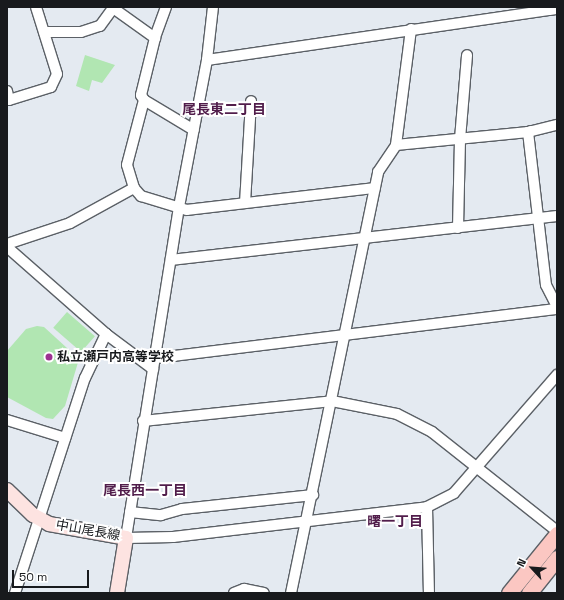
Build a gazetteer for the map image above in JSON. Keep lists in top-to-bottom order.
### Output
{
  "streets": {
    "main road": ["中山尾長線"]
  },
  "districts": ["尾長東二丁目", "尾長西一丁目", "曙一丁目"],
  "places": ["私立瀬戸内高等学校"],
  "scale_bar": "50 m",
  "north": "top left"
}
